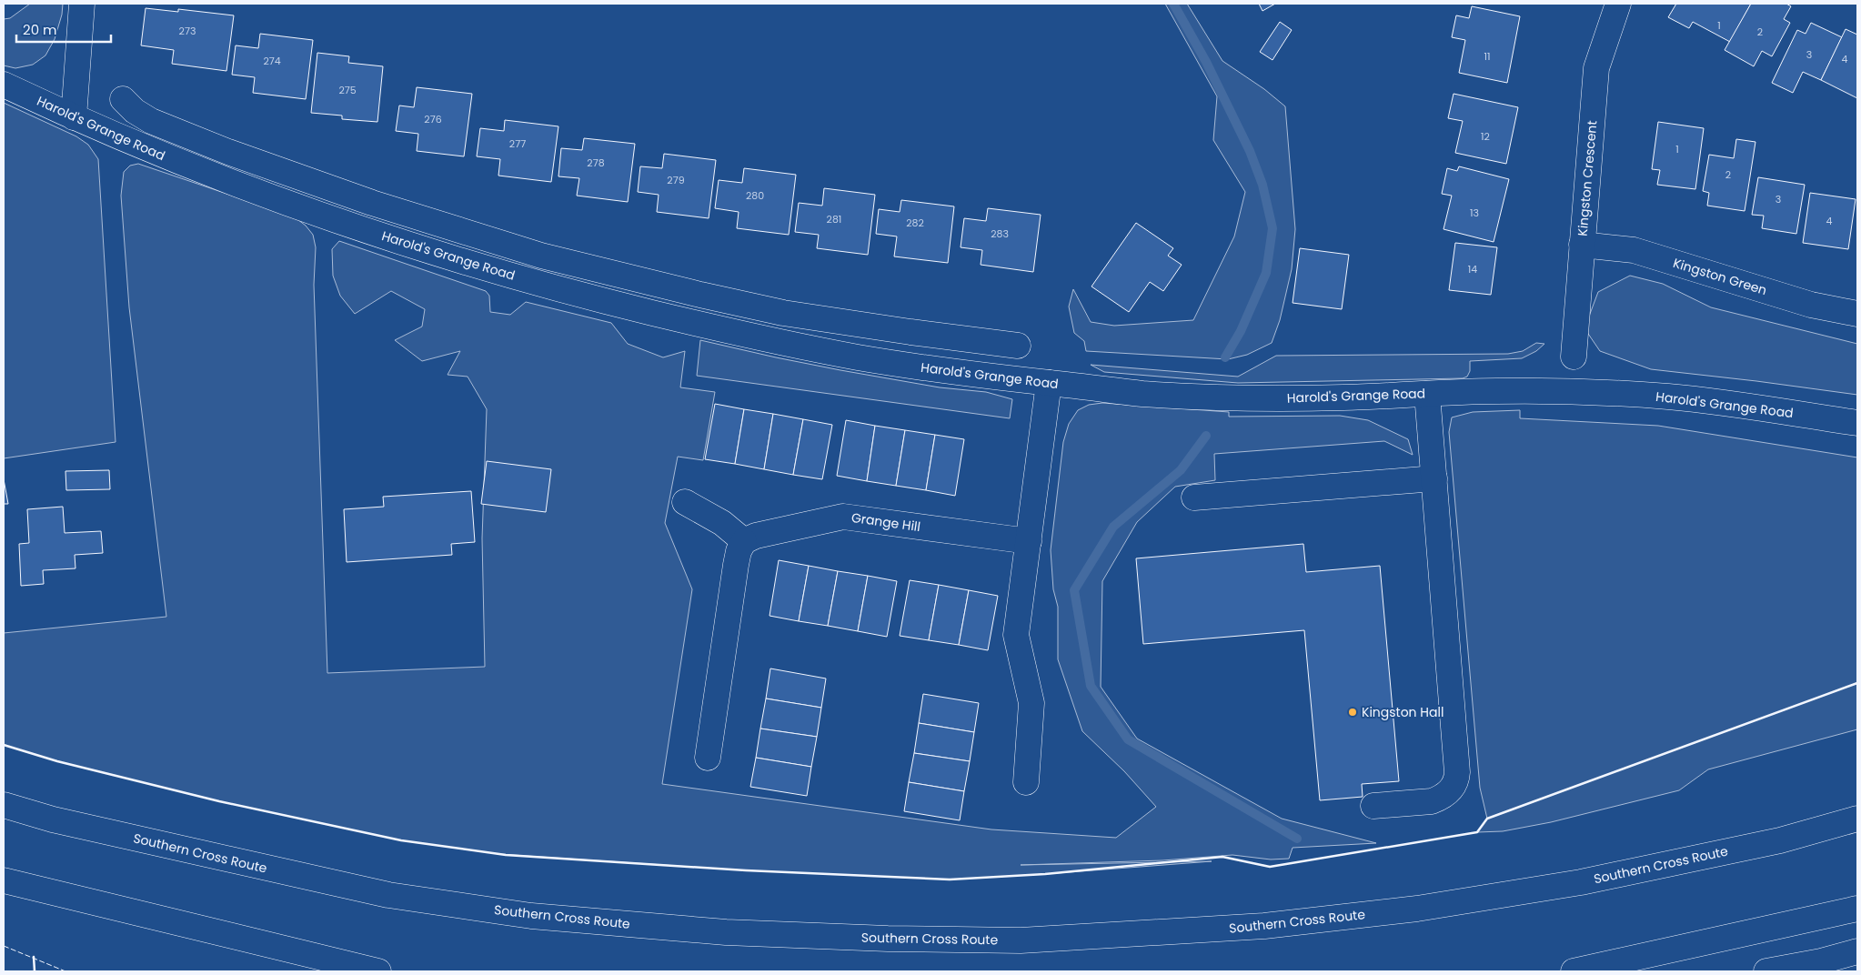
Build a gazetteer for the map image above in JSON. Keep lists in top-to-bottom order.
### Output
{
  "streets": {
    "main road": [
      "Harold's Grange Road",
      "Kingston Crescent",
      "Kingston Green",
      "Grange Hill",
      "Southern Cross Route"
    ]
  },
  "crossings": [
    ["Kingston Crescent", "Kingston Green"]
  ],
  "places": ["Kingston Hall"],
  "house_numbers": [
    "1",
    "273",
    "2",
    "3",
    "11",
    "4",
    "274",
    "275",
    "276",
    "12",
    "277",
    "1",
    "278",
    "2",
    "279",
    "280",
    "3",
    "13",
    "281",
    "4",
    "282",
    "283",
    "14"
  ],
  "scale_bar": "20 m"
}
